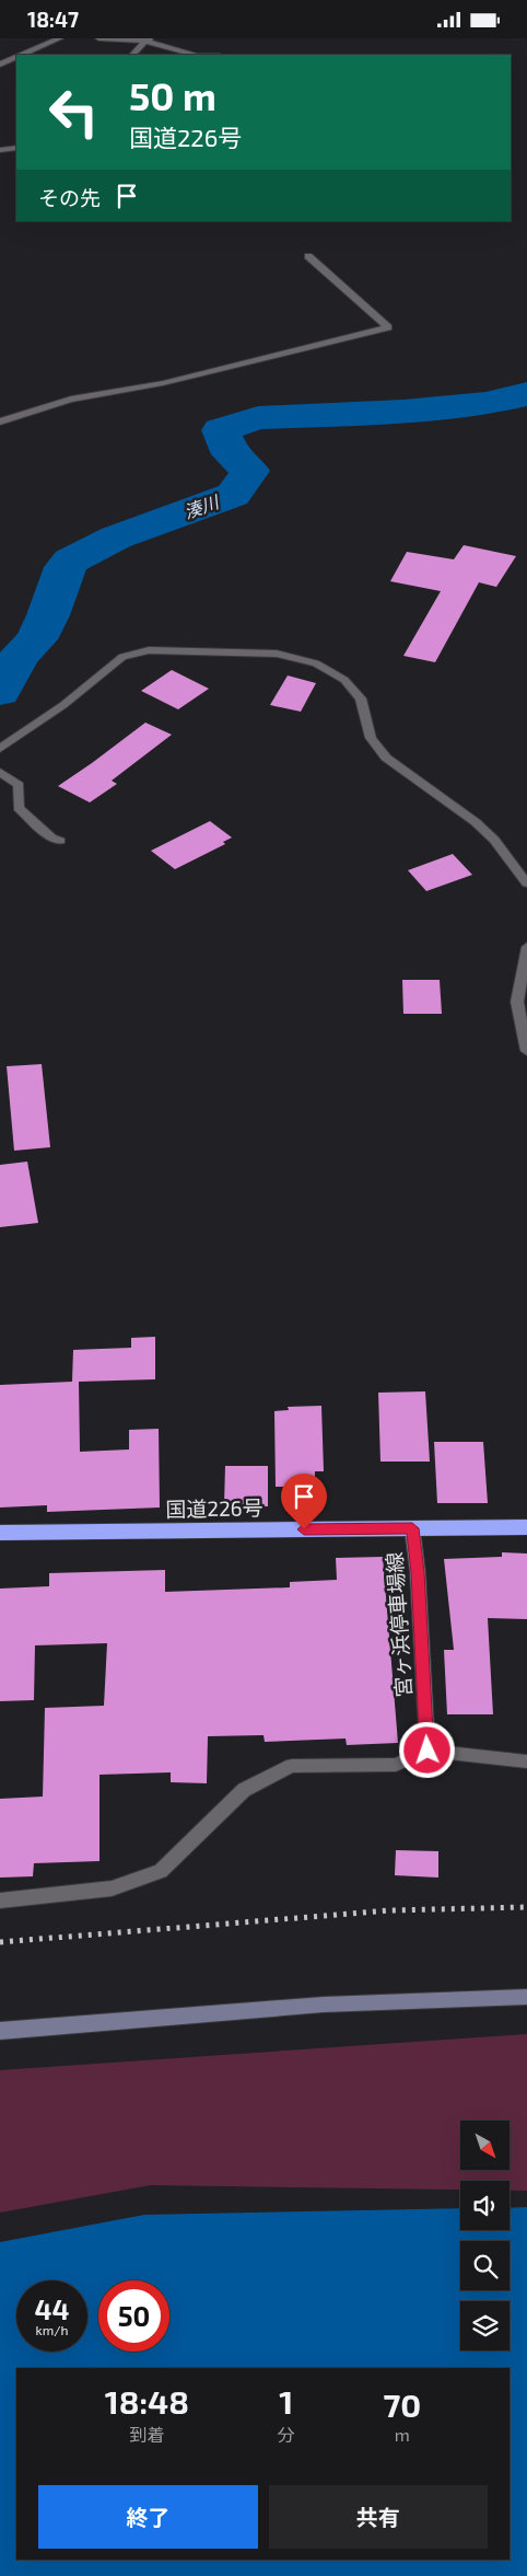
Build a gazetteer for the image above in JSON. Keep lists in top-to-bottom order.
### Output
{
  "streets": {
    "highway": ["国道226号"],
    "street": ["宮ヶ浜停車場線"]
  },
  "crossings": [
    ["国道226号", "宮ヶ浜停車場線"]
  ],
  "water": ["湊川"],
  "north": "bottom right",
  "page": {
    "status": "18:47",
    "turn": ["50 m", "国道226号"],
    "then": "その先",
    "speed": "44 km/h",
    "limit": "50",
    "eta": [
      "18:48",
      "到着",
      "1",
      "分",
      "70",
      "m"
    ],
    "buttons": ["終了", "共有"]
  }
}
